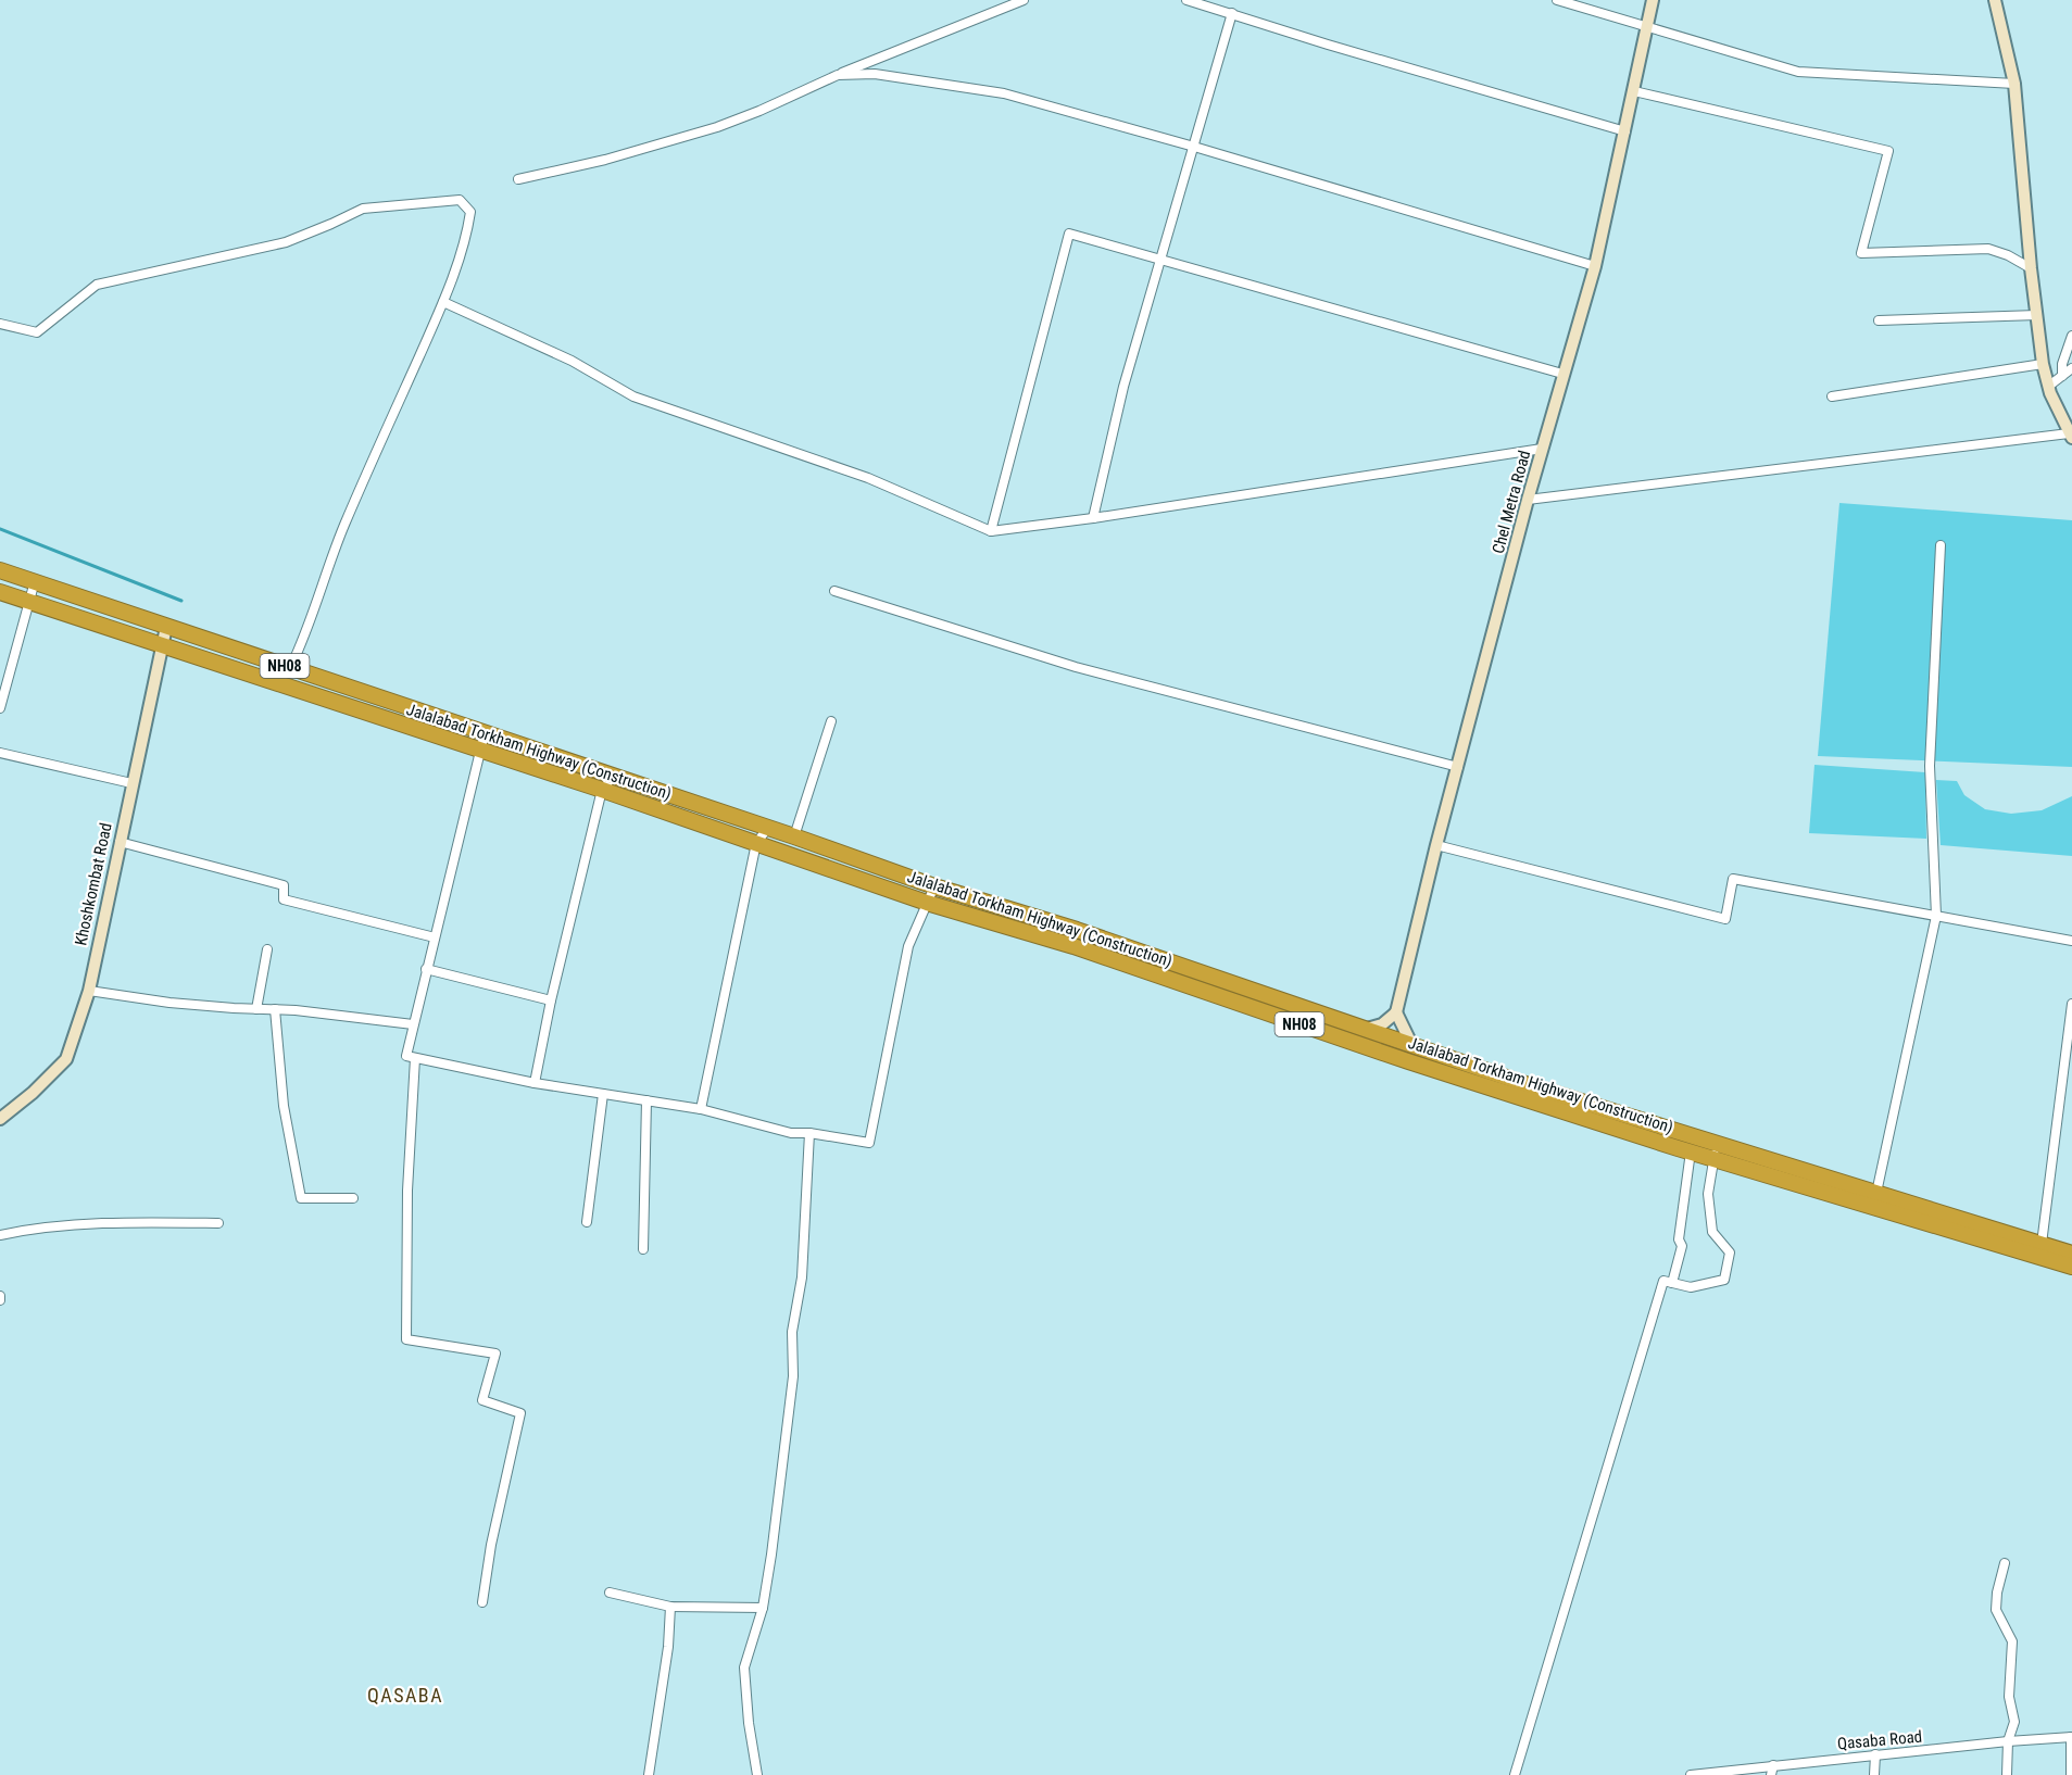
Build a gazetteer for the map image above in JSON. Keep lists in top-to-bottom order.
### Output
{
  "streets": {
    "highway": ["NH08", "Jalalabad Torkham Highway (Construction)"],
    "street": ["Chel Metra Road", "Khoshkombat Road", "Qasaba Road"]
  },
  "crossings": [
    ["NH08", "Jalalabad Torkham Highway (Construction)"],
    ["NH08", "Khoshkombat Road"],
    ["Jalalabad Torkham Highway (Construction)", "Khoshkombat Road"]
  ],
  "districts": ["QASABA"]
}
